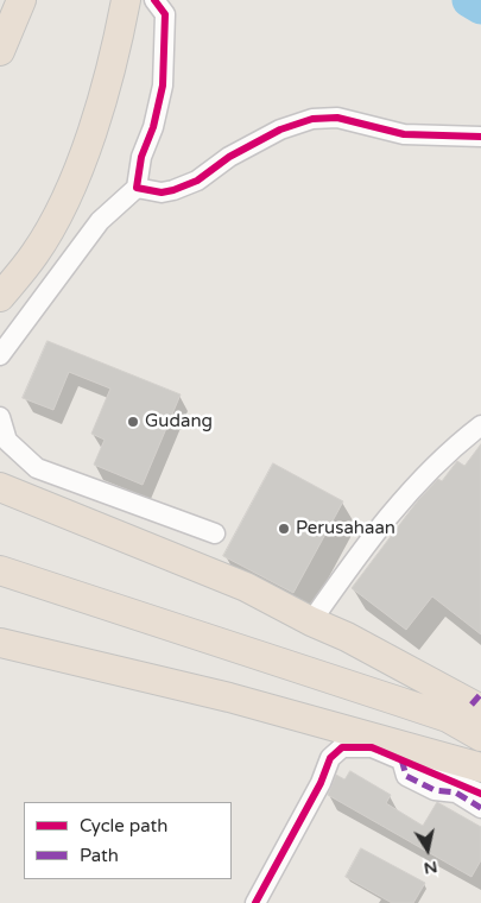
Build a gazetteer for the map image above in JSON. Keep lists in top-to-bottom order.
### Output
{
  "places": ["Gudang", "Perusahaan"],
  "legend": ["Cycle path", "Path"],
  "north": "bottom"
}
